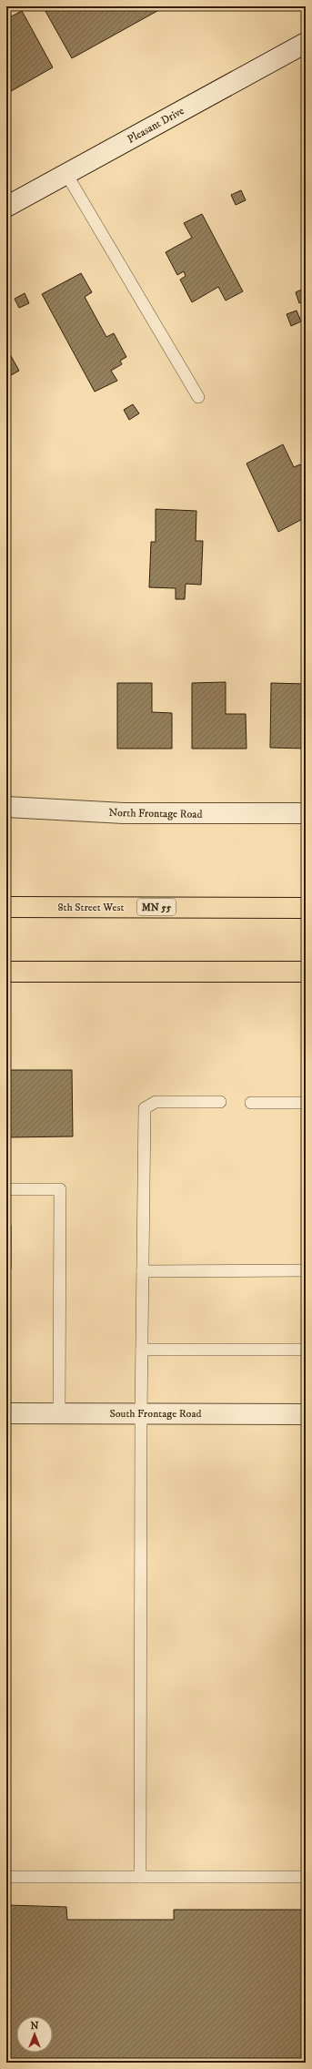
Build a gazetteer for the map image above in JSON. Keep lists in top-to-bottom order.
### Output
{
  "streets": {
    "highway": ["8th Street West", "MN 55"],
    "street": ["Pleasant Drive", "North Frontage Road", "South Frontage Road"]
  },
  "north": "top"
}
